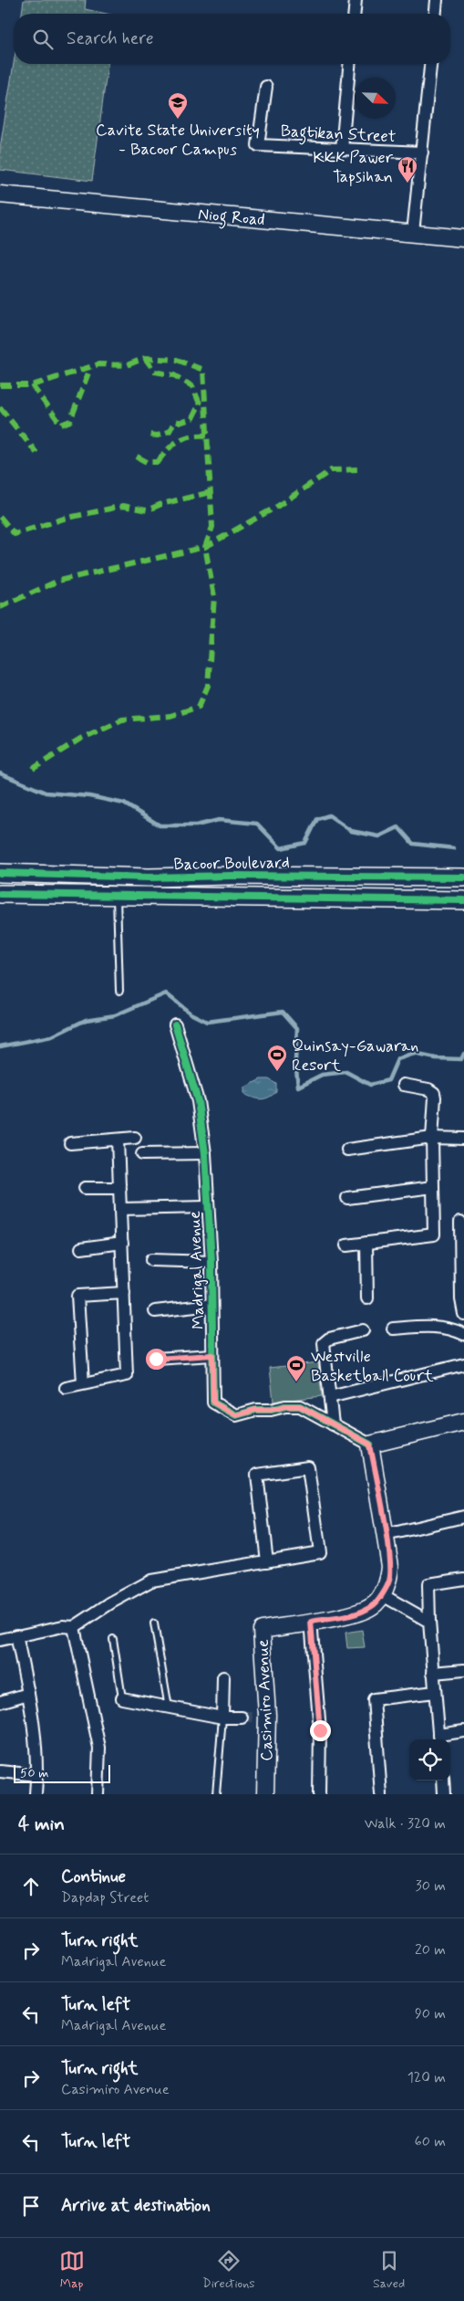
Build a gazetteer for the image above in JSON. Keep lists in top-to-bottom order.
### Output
{
  "streets": {
    "main road": ["Bacoor Boulevard"],
    "street": [
      "Bagtikan Street",
      "Niog Road",
      "Madrigal Avenue",
      "Casimiro Avenue"
    ]
  },
  "crossings": [
    ["Madrigal Avenue", "Casimiro Avenue"]
  ],
  "places": {
    "school or university": ["Cavite State University - Bacoor Campus"],
    "restaurant": ["KKK Pawer Tapsihan"],
    "sports": ["Quinsay-Gawaran Resort", "Westville Basketball Court"]
  },
  "scale_bar": "50 m",
  "north": "bottom right",
  "page": {
    "search": "Search here",
    "scale": "50 m",
    "heading": ["4 min", "Walk · 320 m"],
    "list": [
      ["Continue", "Dapdap Street", "30 m"],
      ["Turn right", "Madrigal Avenue", "20 m"],
      ["Turn left", "Madrigal Avenue", "90 m"],
      ["Turn right", "Casimiro Avenue", "120 m"],
      ["Turn left", "60 m"],
      "Arrive at destination"
    ],
    "nav": ["Map", "Directions", "Saved"]
  }
}
